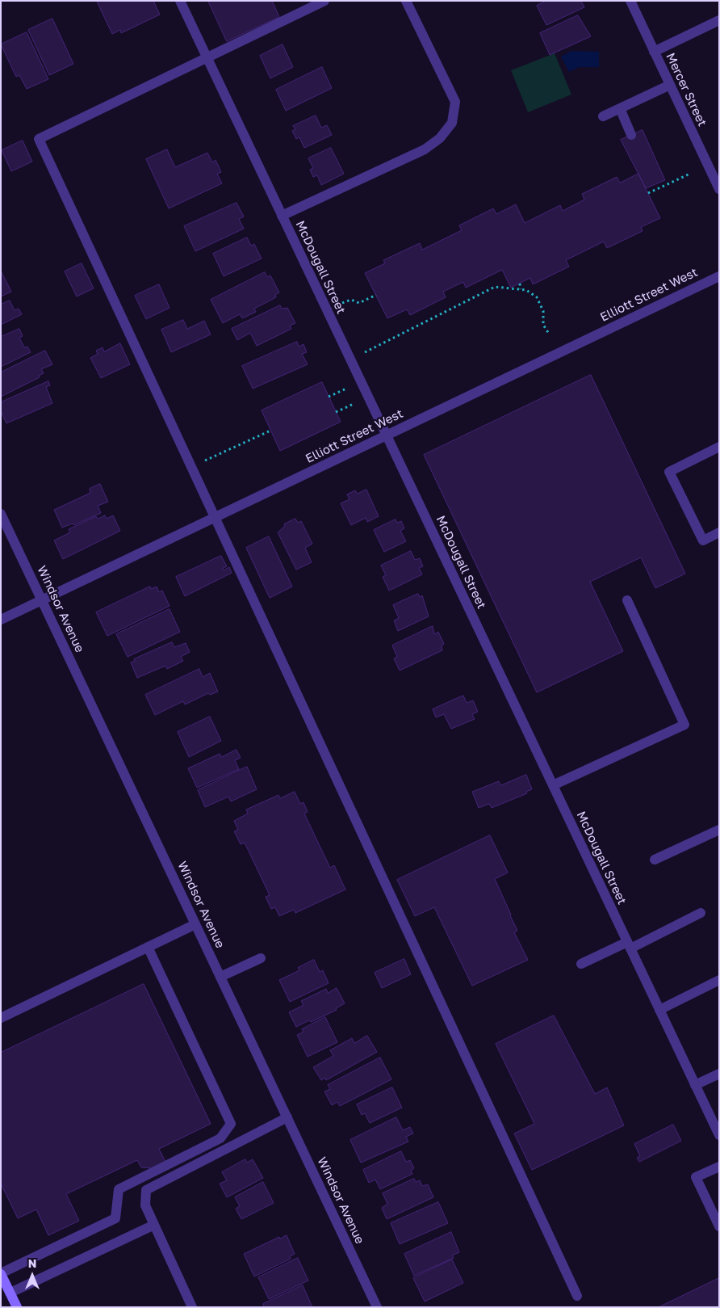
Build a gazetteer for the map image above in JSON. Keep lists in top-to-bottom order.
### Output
{
  "streets": {
    "street": [
      "Mercer Street",
      "McDougall Street",
      "Elliott Street West",
      "Windsor Avenue"
    ]
  },
  "crossings": [
    ["McDougall Street", "Elliott Street West"],
    ["Elliott Street West", "Windsor Avenue"]
  ],
  "north": "top"
}
